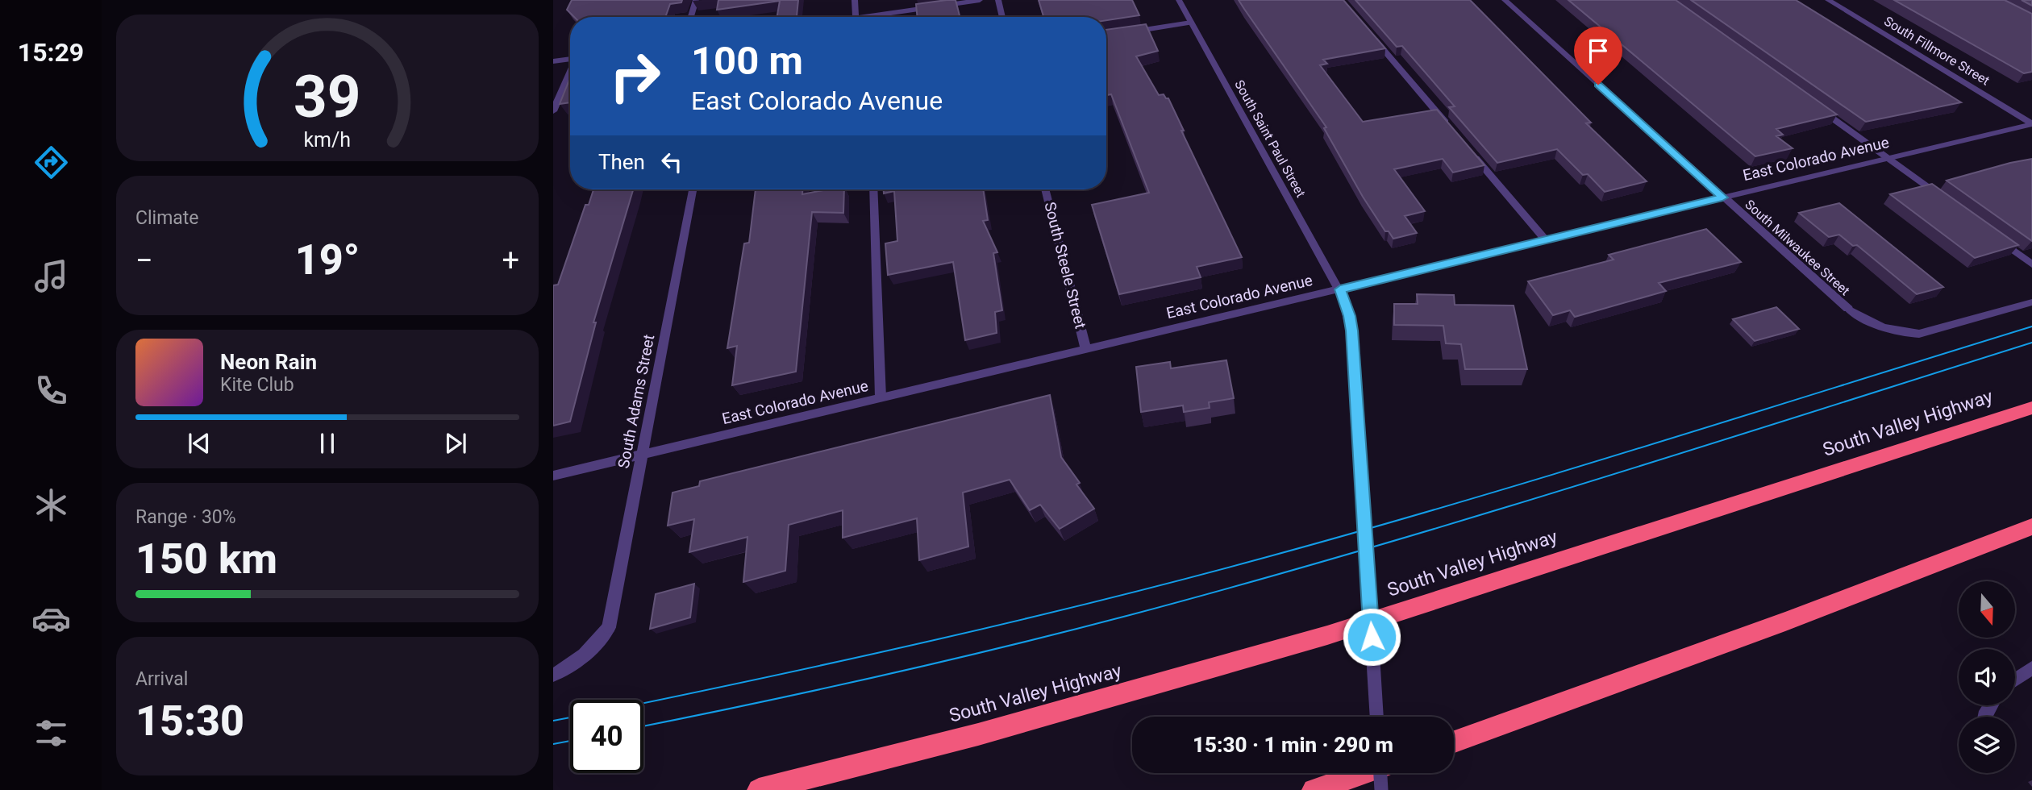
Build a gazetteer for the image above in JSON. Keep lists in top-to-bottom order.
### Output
{
  "streets": {
    "highway": ["South Valley Highway"],
    "street": [
      "South Fillmore Street",
      "South Saint Paul Street",
      "East Colorado Avenue",
      "South Milwaukee Street",
      "South Steele Street",
      "South Adams Street"
    ]
  },
  "crossings": [
    ["South Fillmore Street", "East Colorado Avenue"],
    ["South Saint Paul Street", "East Colorado Avenue"],
    ["East Colorado Avenue", "South Milwaukee Street"],
    ["East Colorado Avenue", "South Steele Street"],
    ["East Colorado Avenue", "South Adams Street"]
  ],
  "north": "bottom",
  "page": {
    "tabs": "15:29",
    "turn": ["100 m", "East Colorado Avenue"],
    "then": "Then",
    "tile": [
      "Climate",
      ["Range · 30%", "150 km"],
      ["Arrival", "15:30"]
    ],
    "heat": ["−", "19°", "+"],
    "song": ["Neon Rain", "Kite Club"],
    "limit": "40",
    "trip": "15:30 · 1 min · 290 m",
    "gauge": ["39", "km/h"]
  }
}
